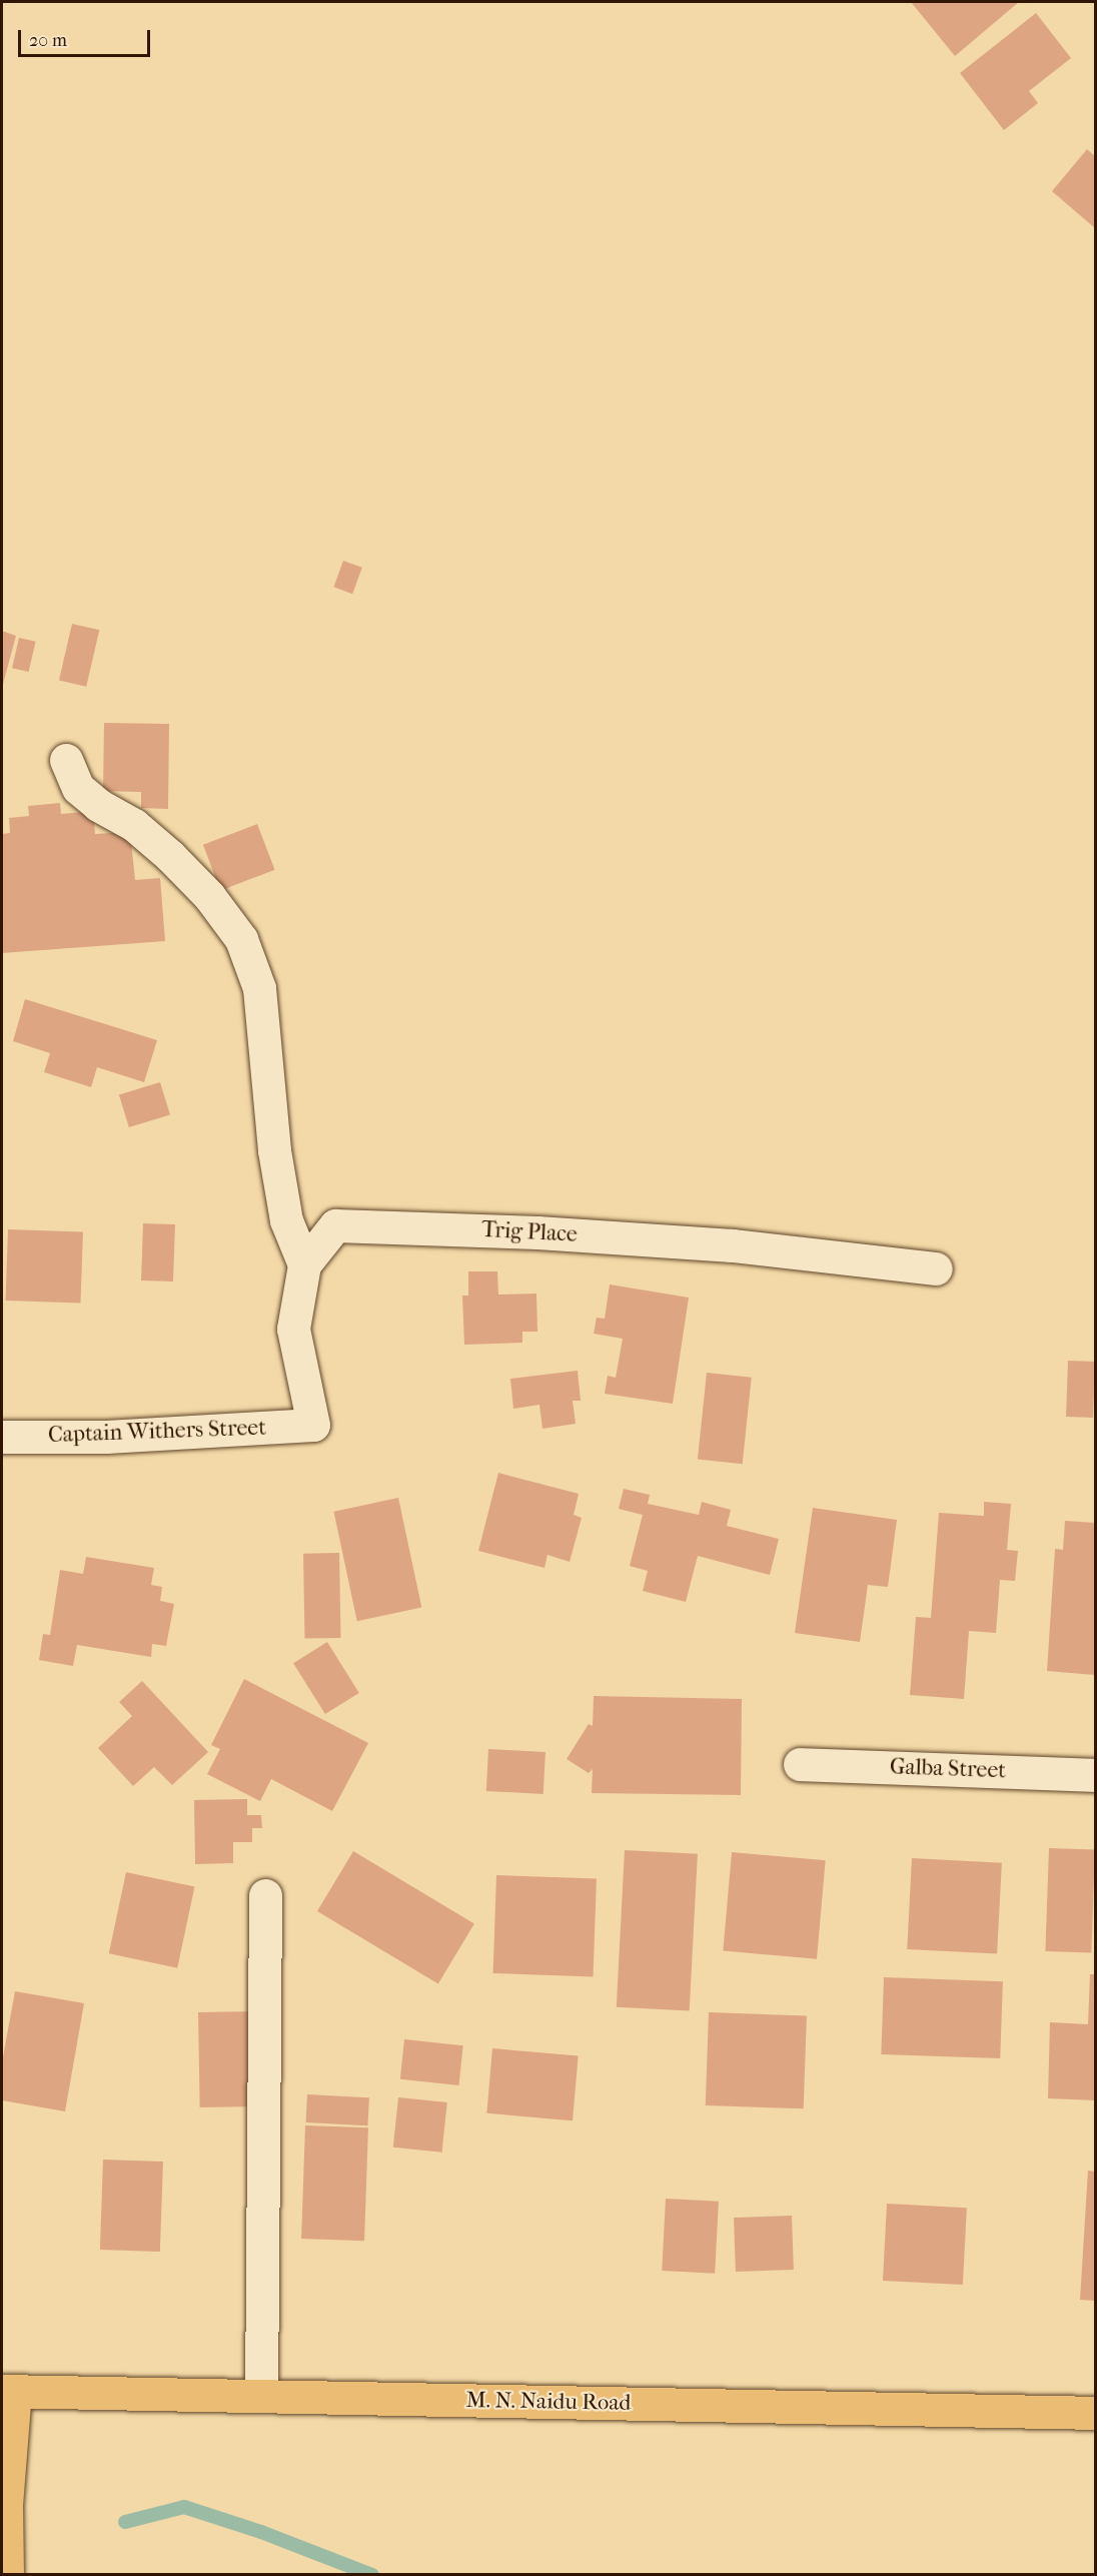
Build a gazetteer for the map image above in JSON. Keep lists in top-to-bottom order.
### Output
{
  "streets": {
    "main road": ["M. N. Naidu Road"],
    "street": ["Trig Place", "Captain Withers Street", "Galba Street"]
  },
  "crossings": [
    ["Trig Place", "Captain Withers Street"]
  ],
  "scale_bar": "20 m"
}
